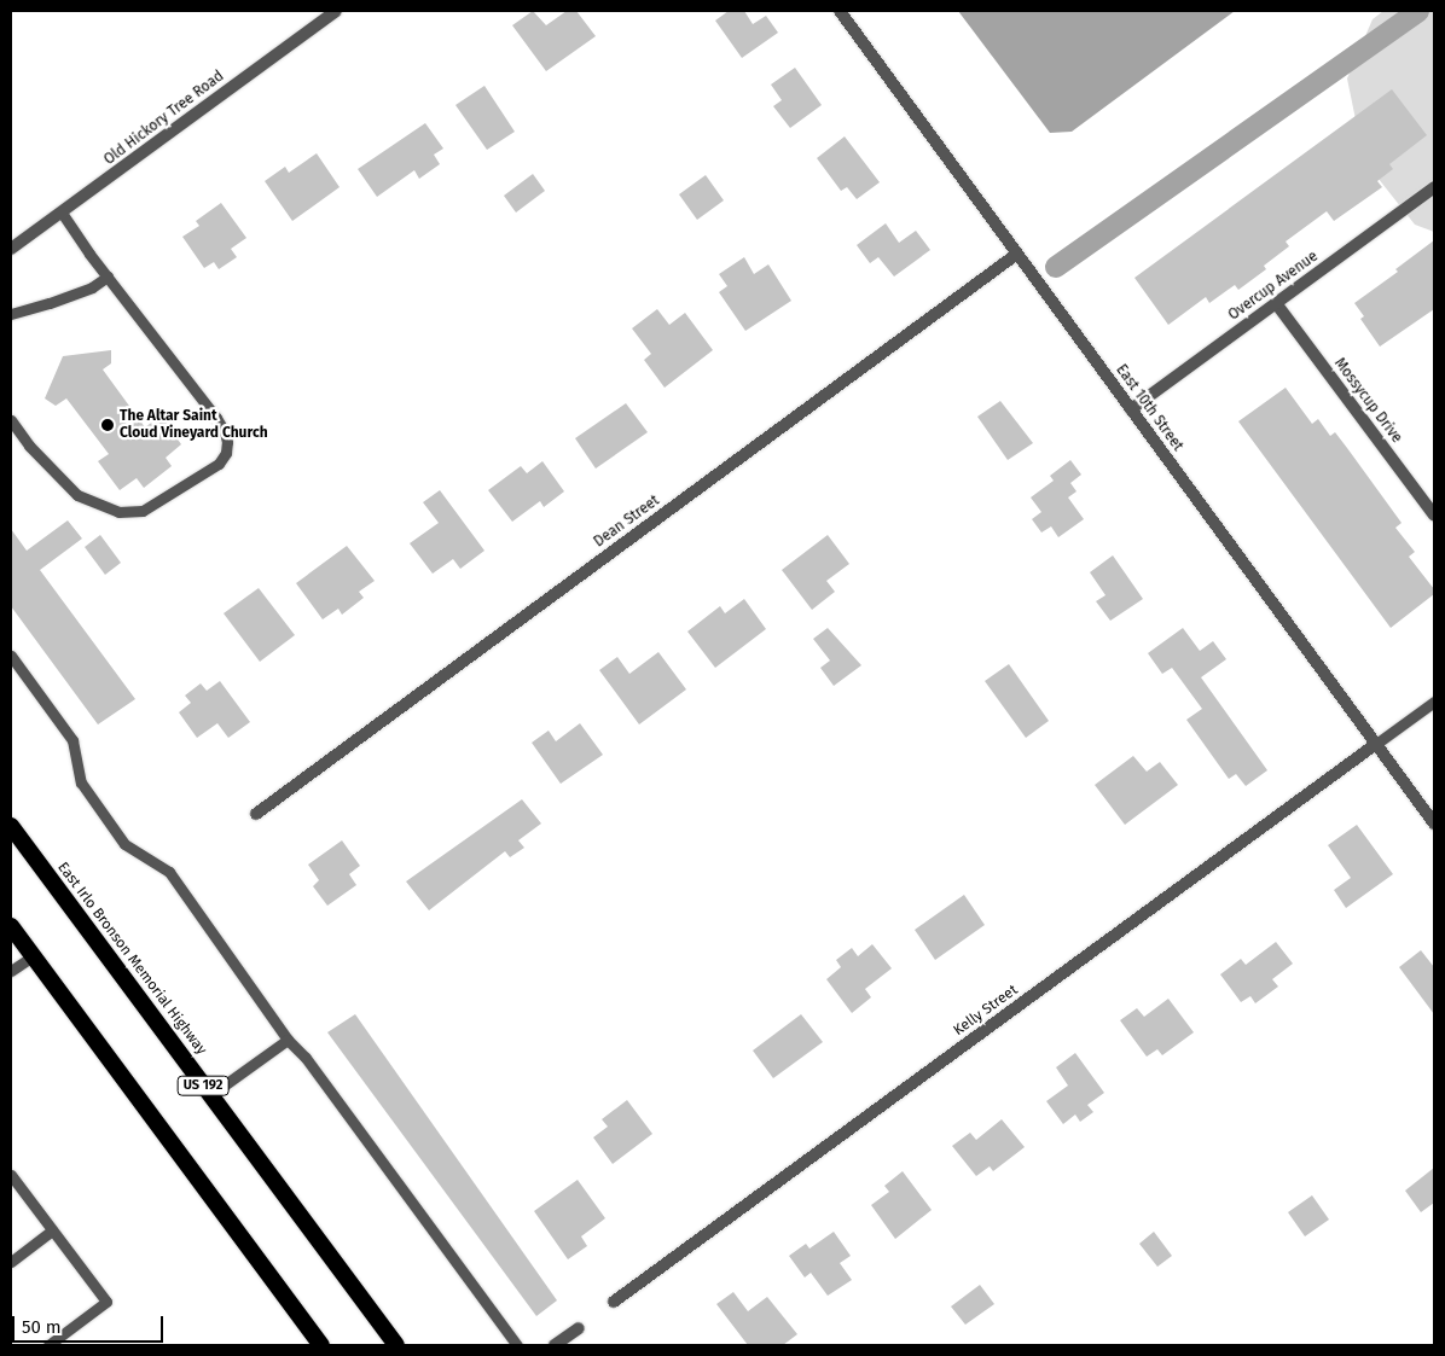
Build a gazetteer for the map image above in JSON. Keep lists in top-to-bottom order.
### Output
{
  "streets": {
    "highway": ["East Irlo Bronson Memorial Highway", "US 192"],
    "street": [
      "Old Hickory Tree Road",
      "Overcup Avenue",
      "Mossycup Drive",
      "East 10th Street",
      "Dean Street",
      "Kelly Street"
    ]
  },
  "crossings": [
    ["Overcup Avenue", "Mossycup Drive"],
    ["Overcup Avenue", "East 10th Street"],
    ["East 10th Street", "Dean Street"],
    ["East 10th Street", "Kelly Street"]
  ],
  "places": ["The Altar Saint Cloud Vineyard Church"],
  "scale_bar": "50 m"
}
